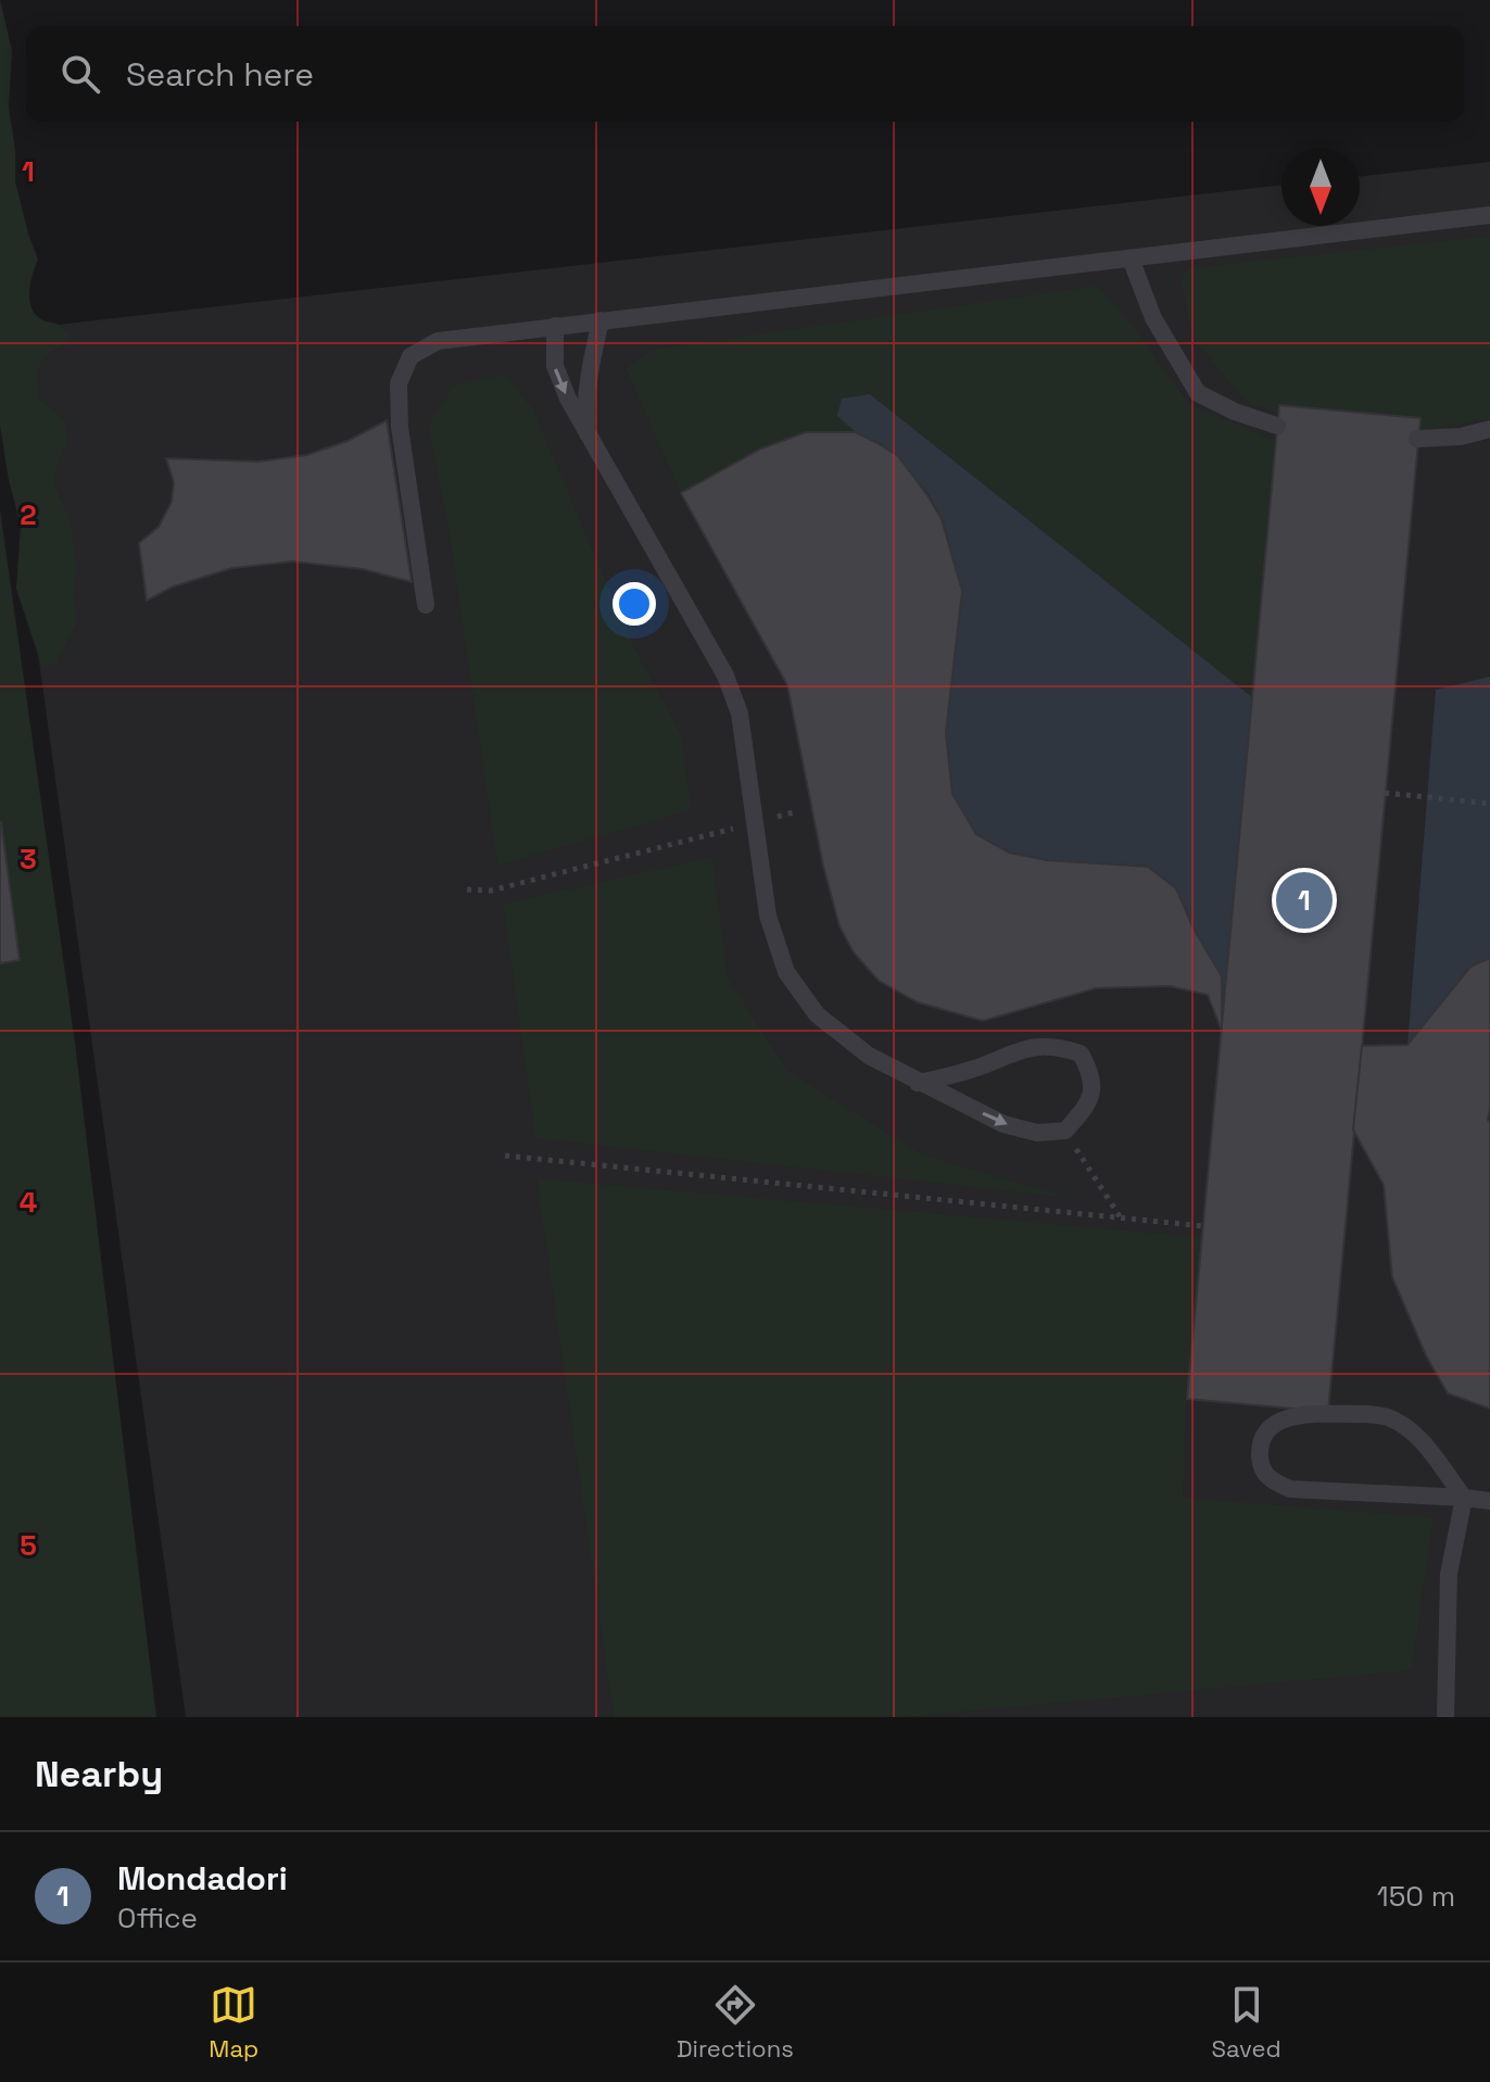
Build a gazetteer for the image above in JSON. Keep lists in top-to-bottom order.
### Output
{
  "north": "bottom",
  "page": {
    "search": "Search here",
    "pins": "1",
    "heading": "Nearby",
    "list": [
      {
        "mark": "1",
        "name": "Mondadori",
        "note": "Office",
        "value": "150 m"
      }
    ],
    "nav": ["Map", "Directions", "Saved"]
  },
  "grid": {
    "rows": [
      "1",
      "2",
      "3",
      "4",
      "5"
    ]
  }
}
